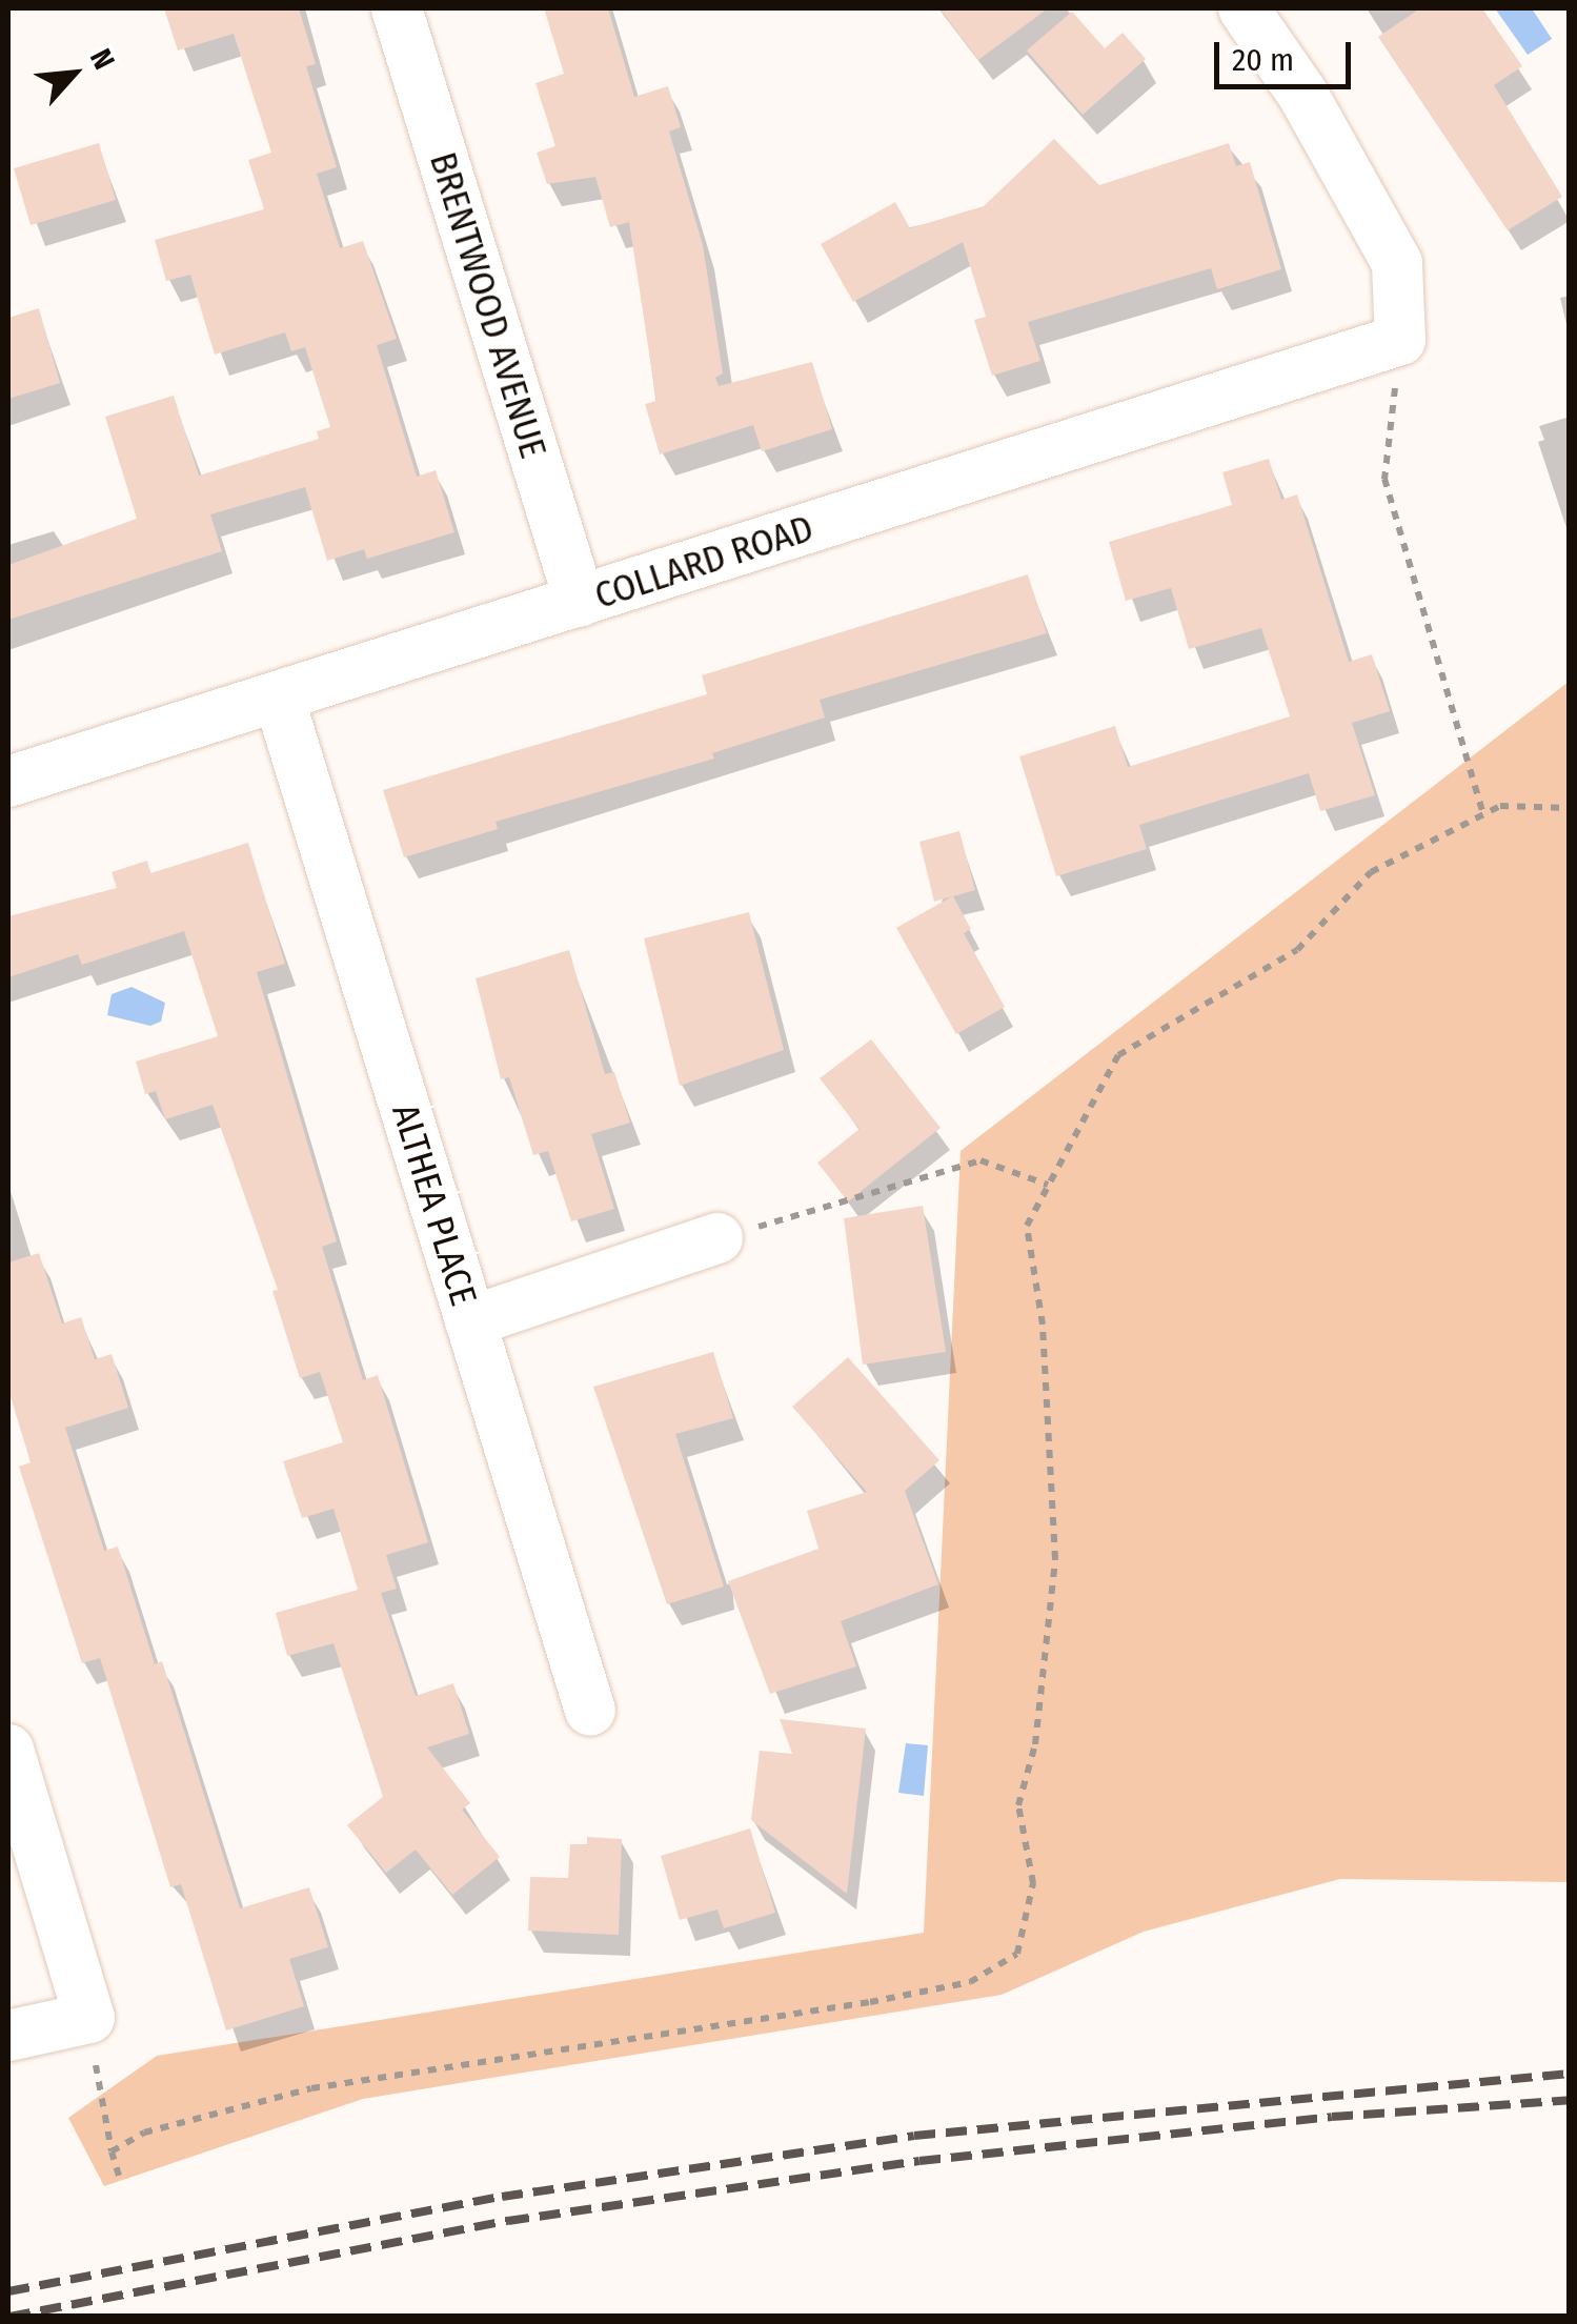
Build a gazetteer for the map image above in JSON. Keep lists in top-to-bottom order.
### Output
{
  "streets": {
    "street": ["BRENTWOOD AVENUE", "COLLARD ROAD", "ALTHEA PLACE"]
  },
  "crossings": [
    ["BRENTWOOD AVENUE", "COLLARD ROAD"],
    ["COLLARD ROAD", "ALTHEA PLACE"]
  ],
  "scale_bar": "20 m",
  "north": "top right"
}
